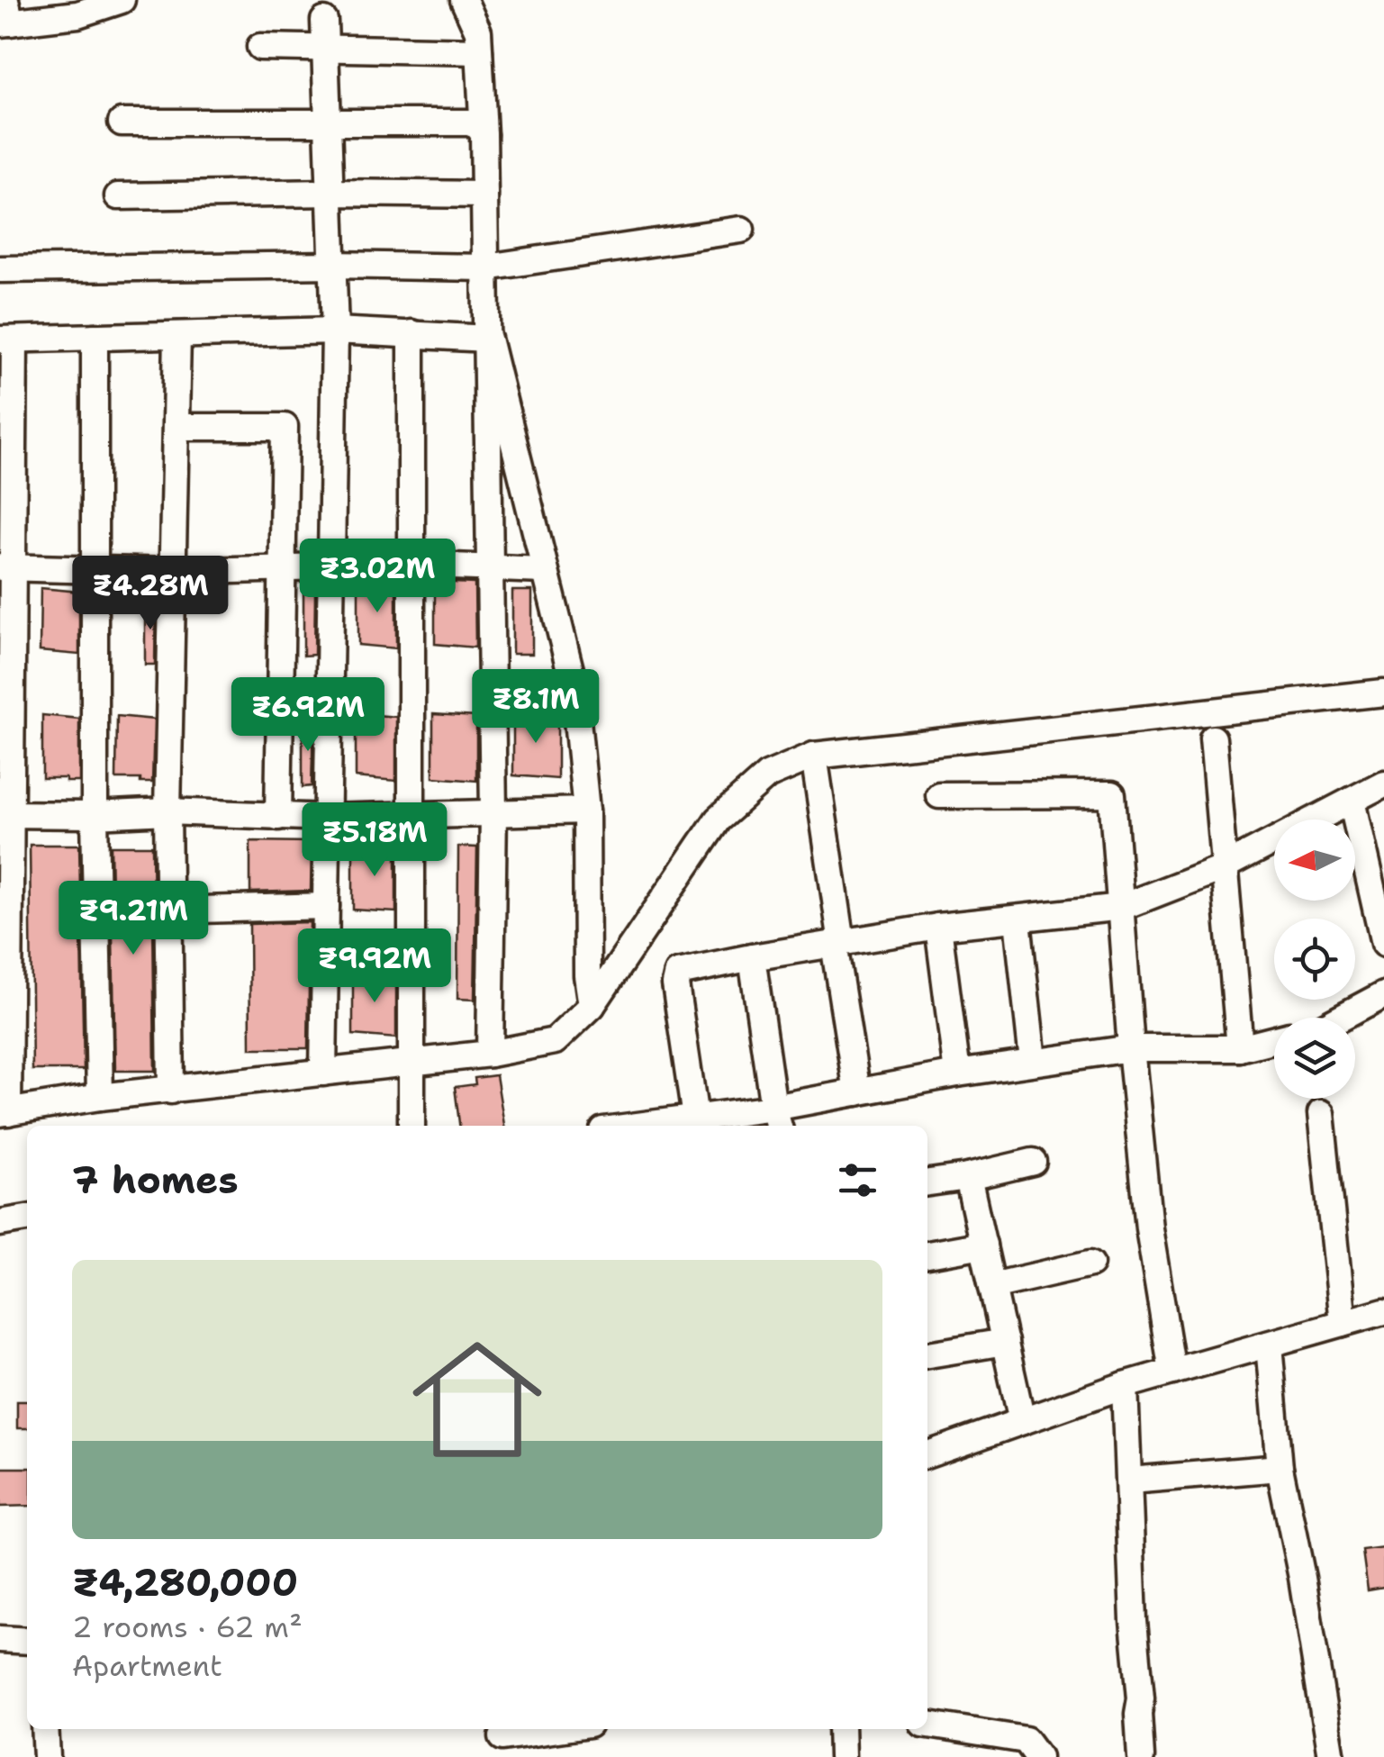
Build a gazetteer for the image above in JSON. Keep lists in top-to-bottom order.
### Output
{
  "north": "left",
  "page": {
    "price": [
      "₹3.02M",
      "₹4.28M",
      "₹8.1M",
      "₹6.92M",
      "₹5.18M",
      "₹9.21M",
      "₹9.92M"
    ],
    "heading": "7 homes",
    "list": [
      {
        "name": "₹4,280,000",
        "note": "2 rooms · 62 m² · Apartment"
      }
    ]
  }
}
